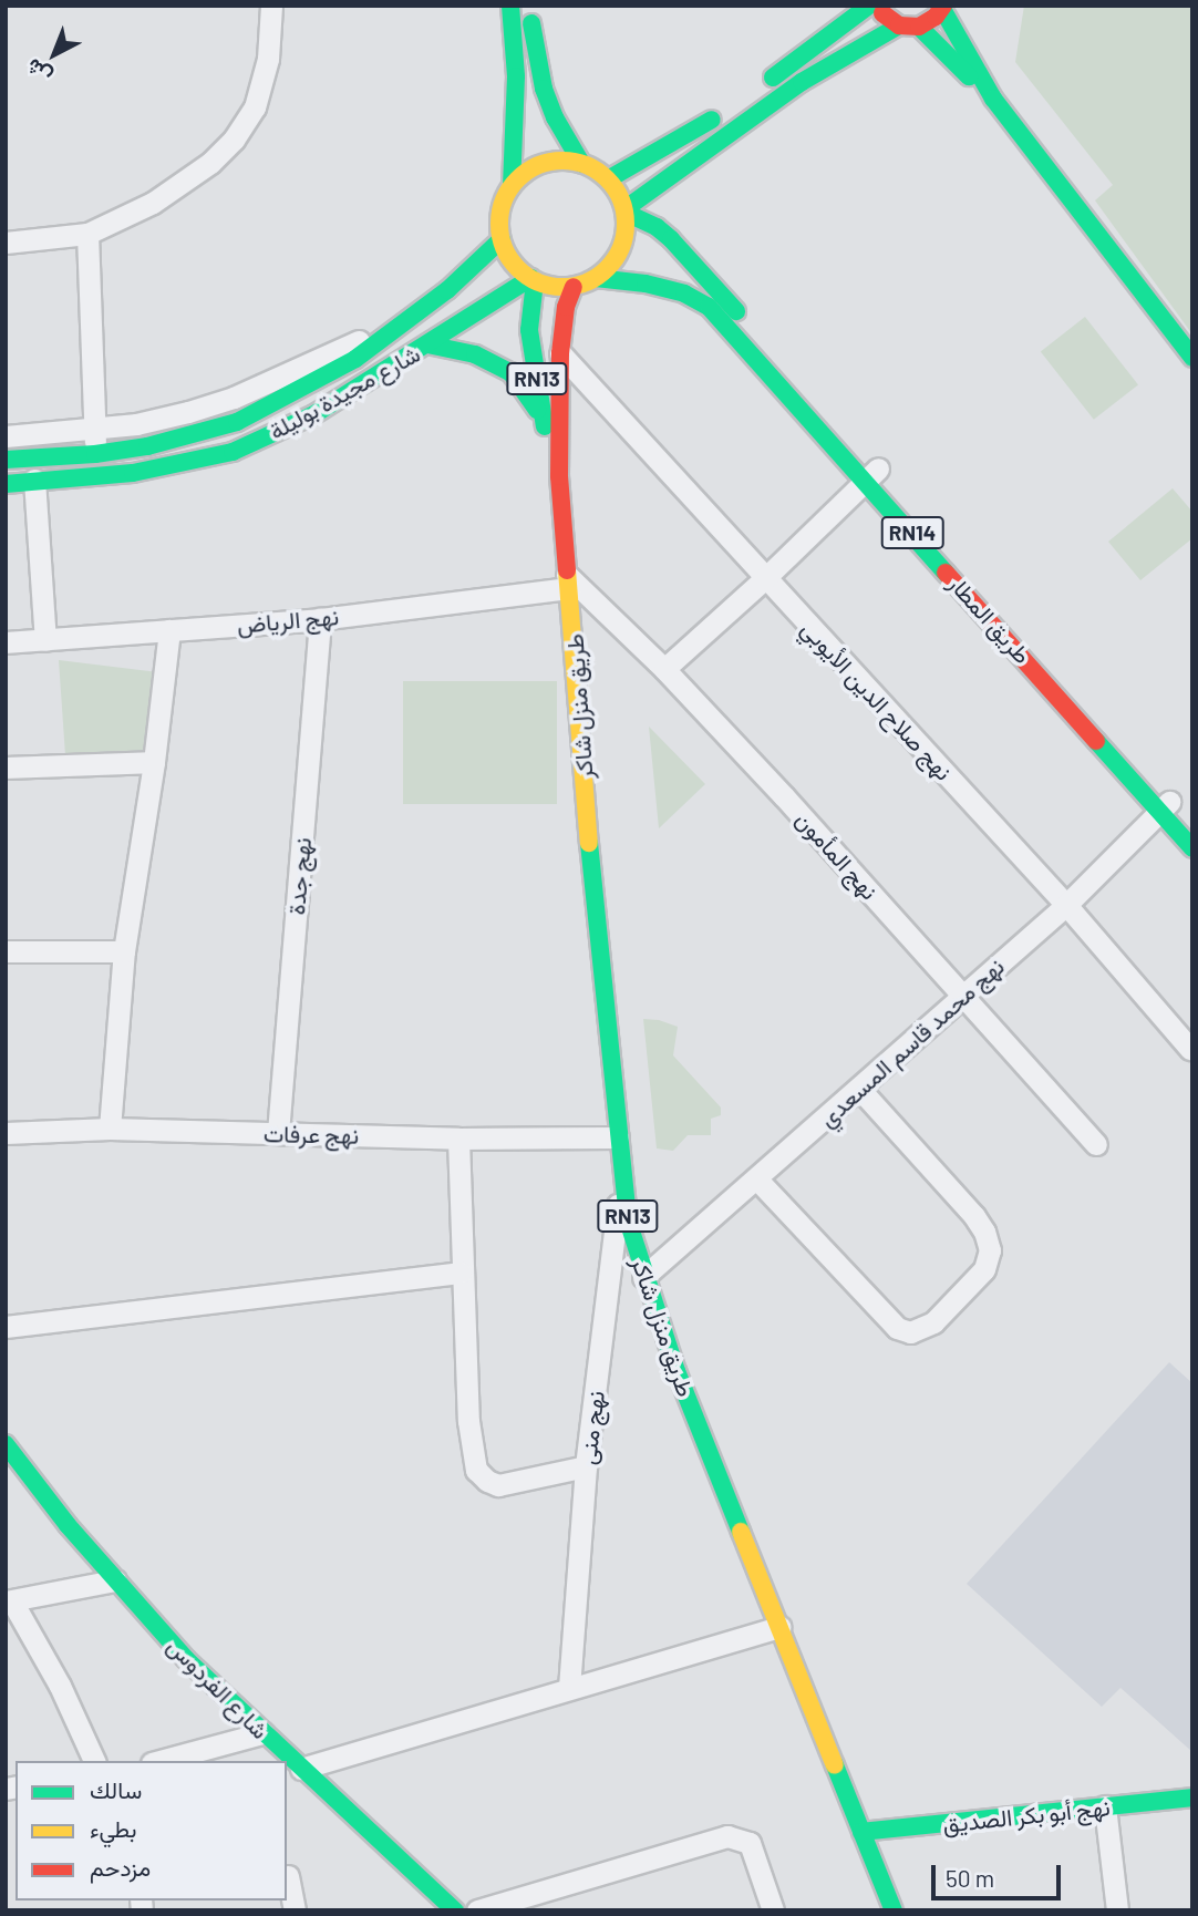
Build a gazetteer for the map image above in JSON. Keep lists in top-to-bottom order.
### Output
{
  "streets": {
    "main road": [
      "RN13",
      "شارع مجيدة بوليلة",
      "RN14",
      "طريق المطار",
      "طريق منزل شاكر",
      "شارع الفردوس",
      "نهج أبو بكر الصديق"
    ],
    "street": [
      "نهج الرياض",
      "نهج صلاح الدين الأيوبي",
      "نهج المأمون",
      "نهج جدة",
      "نهج محمد قاسم المسعدي",
      "نهج عرفات",
      "نهج منى"
    ]
  },
  "crossings": [
    ["شارع مجيدة بوليلة", "طريق المطار"],
    ["شارع مجيدة بوليلة", "طريق منزل شاكر"],
    ["طريق المطار", "طريق منزل شاكر"],
    ["طريق المطار", "نهج محمد قاسم المسعدي"],
    ["نهج الرياض", "طريق منزل شاكر"],
    ["نهج الرياض", "نهج المأمون"],
    ["نهج الرياض", "نهج جدة"],
    ["نهج صلاح الدين الأيوبي", "طريق منزل شاكر"],
    ["نهج صلاح الدين الأيوبي", "نهج محمد قاسم المسعدي"],
    ["طريق منزل شاكر", "نهج المأمون"],
    ["طريق منزل شاكر", "نهج محمد قاسم المسعدي"],
    ["طريق منزل شاكر", "نهج عرفات"],
    ["طريق منزل شاكر", "نهج منى"],
    ["طريق منزل شاكر", "نهج أبو بكر الصديق"],
    ["نهج المأمون", "نهج محمد قاسم المسعدي"],
    ["نهج جدة", "نهج عرفات"]
  ],
  "legend": ["سالك", "بطيء", "مزدحم"],
  "scale_bar": "50 m",
  "north": "bottom left"
}
